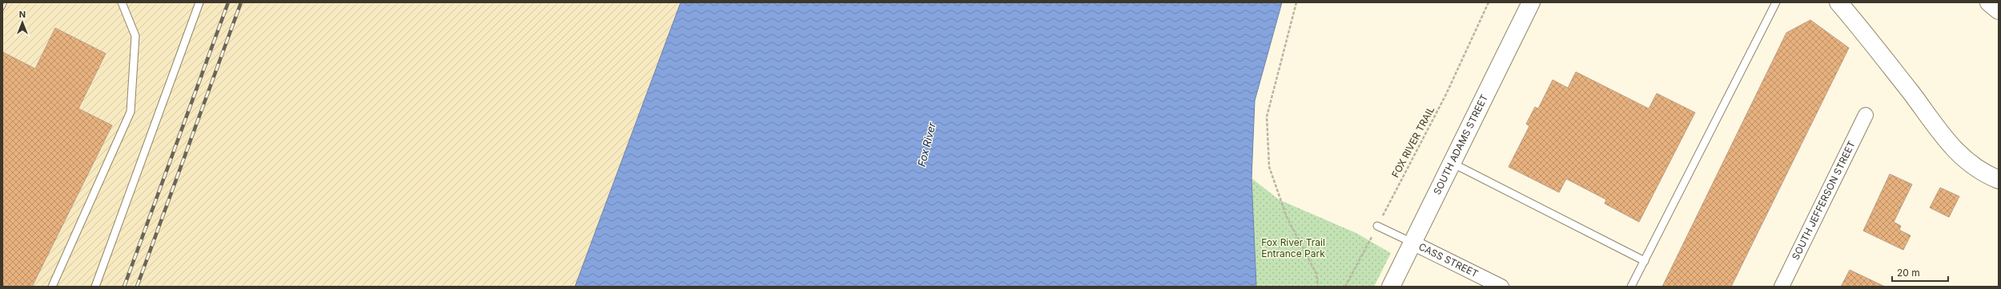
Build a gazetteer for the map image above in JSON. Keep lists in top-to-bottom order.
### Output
{
  "streets": {
    "street": ["SOUTH ADAMS STREET", "SOUTH JEFFERSON STREET", "CASS STREET"],
    "path": ["FOX RIVER TRAIL"]
  },
  "crossings": [
    ["SOUTH ADAMS STREET", "CASS STREET"]
  ],
  "water": ["Fox River"],
  "parks": ["Fox River Trail Entrance Park"],
  "scale_bar": "20 m",
  "north": "top"
}
